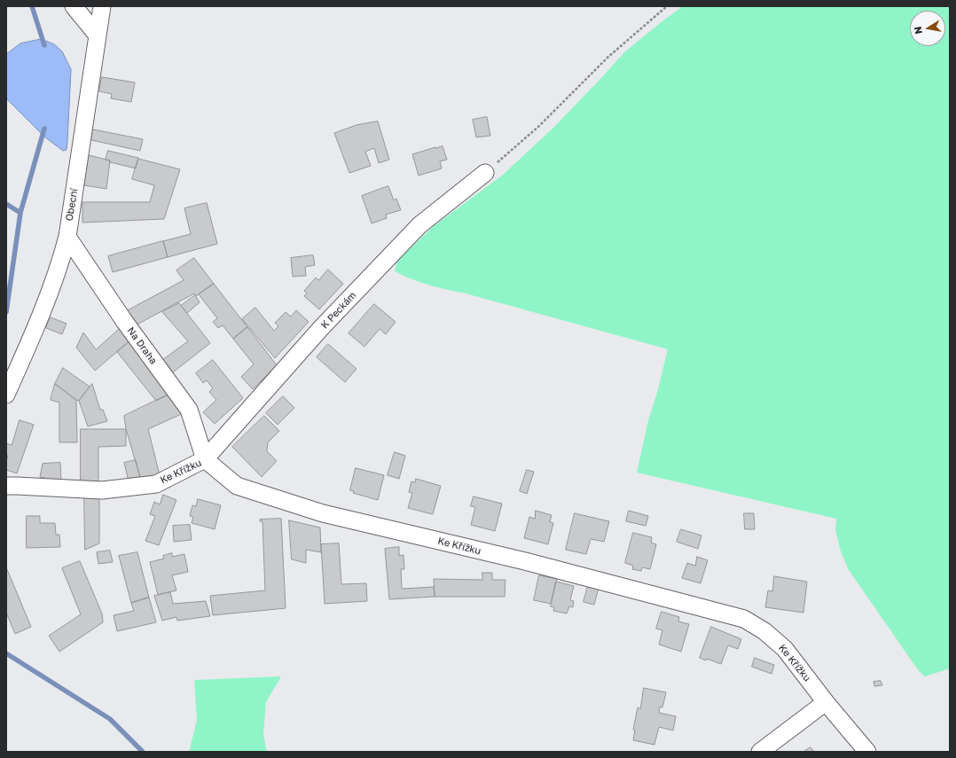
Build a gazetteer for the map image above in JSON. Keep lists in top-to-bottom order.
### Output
{
  "streets": {
    "street": [
      "Obecní",
      "K Peckám",
      "Na Draha",
      "Ke Křížku"
    ]
  },
  "crossings": [
    ["Obecní", "Na Draha"],
    ["K Peckám", "Na Draha"],
    ["K Peckám", "Ke Křížku"],
    ["Na Draha", "Ke Křížku"]
  ],
  "north": "left"
}
